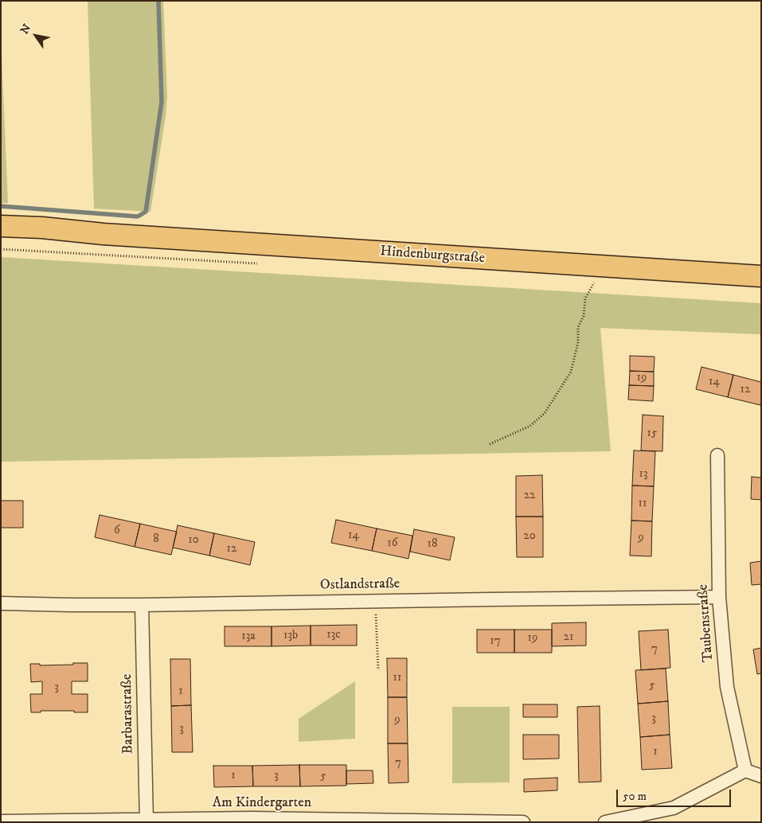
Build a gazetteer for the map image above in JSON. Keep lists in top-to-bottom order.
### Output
{
  "streets": {
    "main road": ["Hindenburgstraße"],
    "street": [
      "Ostlandstraße",
      "Taubenstraße",
      "Barbarastraße",
      "Am Kindergarten"
    ]
  },
  "crossings": [
    ["Ostlandstraße", "Taubenstraße"],
    ["Ostlandstraße", "Barbarastraße"],
    ["Barbarastraße", "Am Kindergarten"]
  ],
  "house_numbers": [
    "19",
    "14",
    "12",
    "15",
    "13",
    "22",
    "11",
    "6",
    "14",
    "20",
    "9",
    "8",
    "10",
    "16",
    "18",
    "12",
    "13c",
    "13b",
    "13a",
    "21",
    "19",
    "17",
    "7",
    "11",
    "5",
    "3",
    "1",
    "3",
    "9",
    "3",
    "1",
    "7",
    "1",
    "3",
    "5"
  ],
  "scale_bar": "50 m",
  "north": "top left"
}
